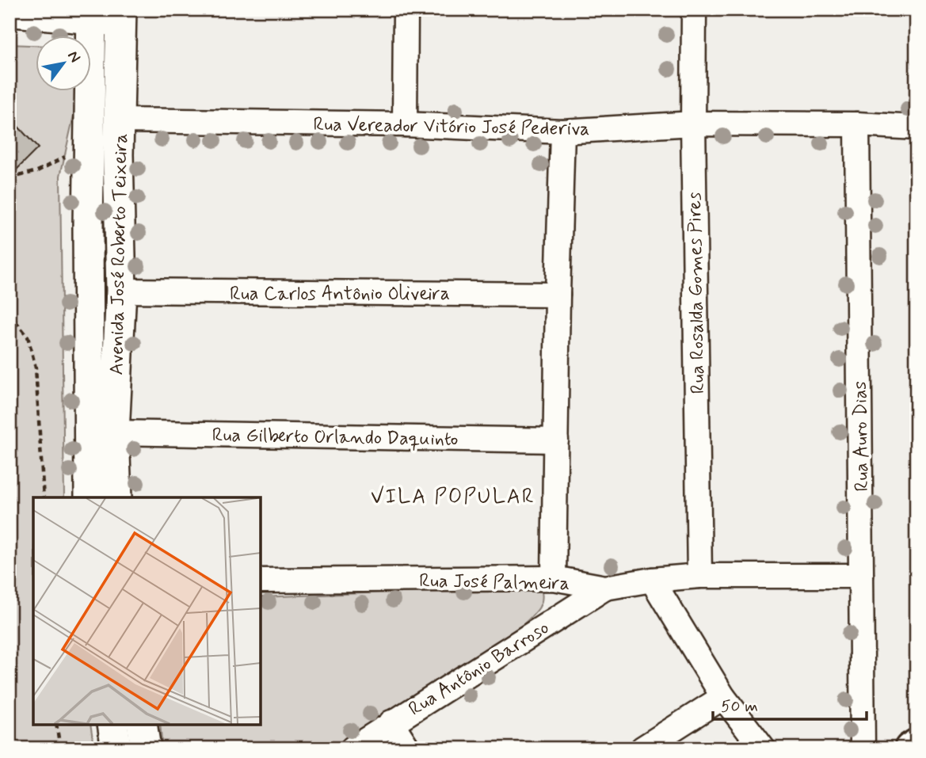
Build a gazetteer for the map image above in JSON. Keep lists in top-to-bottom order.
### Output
{
  "streets": {
    "street": [
      "Rua Vereador Vitório José Pederiva",
      "Avenida José Roberto Teixeira",
      "Rua Carlos Antônio Oliveira",
      "Rua Rosalda Gomes Pires",
      "Rua Gilberto Orlando Daquinto",
      "Rua Auro Dias",
      "Rua José Palmeira",
      "Rua Antônio Barroso"
    ]
  },
  "crossings": [
    ["Rua Vereador Vitório José Pederiva", "Avenida José Roberto Teixeira"],
    ["Rua Vereador Vitório José Pederiva", "Rua Rosalda Gomes Pires"],
    ["Rua Vereador Vitório José Pederiva", "Rua Auro Dias"],
    ["Avenida José Roberto Teixeira", "Rua Carlos Antônio Oliveira"],
    ["Avenida José Roberto Teixeira", "Rua Gilberto Orlando Daquinto"],
    ["Rua Rosalda Gomes Pires", "Rua José Palmeira"],
    ["Rua Auro Dias", "Rua José Palmeira"],
    ["Rua José Palmeira", "Rua Antônio Barroso"]
  ],
  "districts": ["VILA POPULAR"],
  "scale_bar": "50 m",
  "north": "top right"
}
